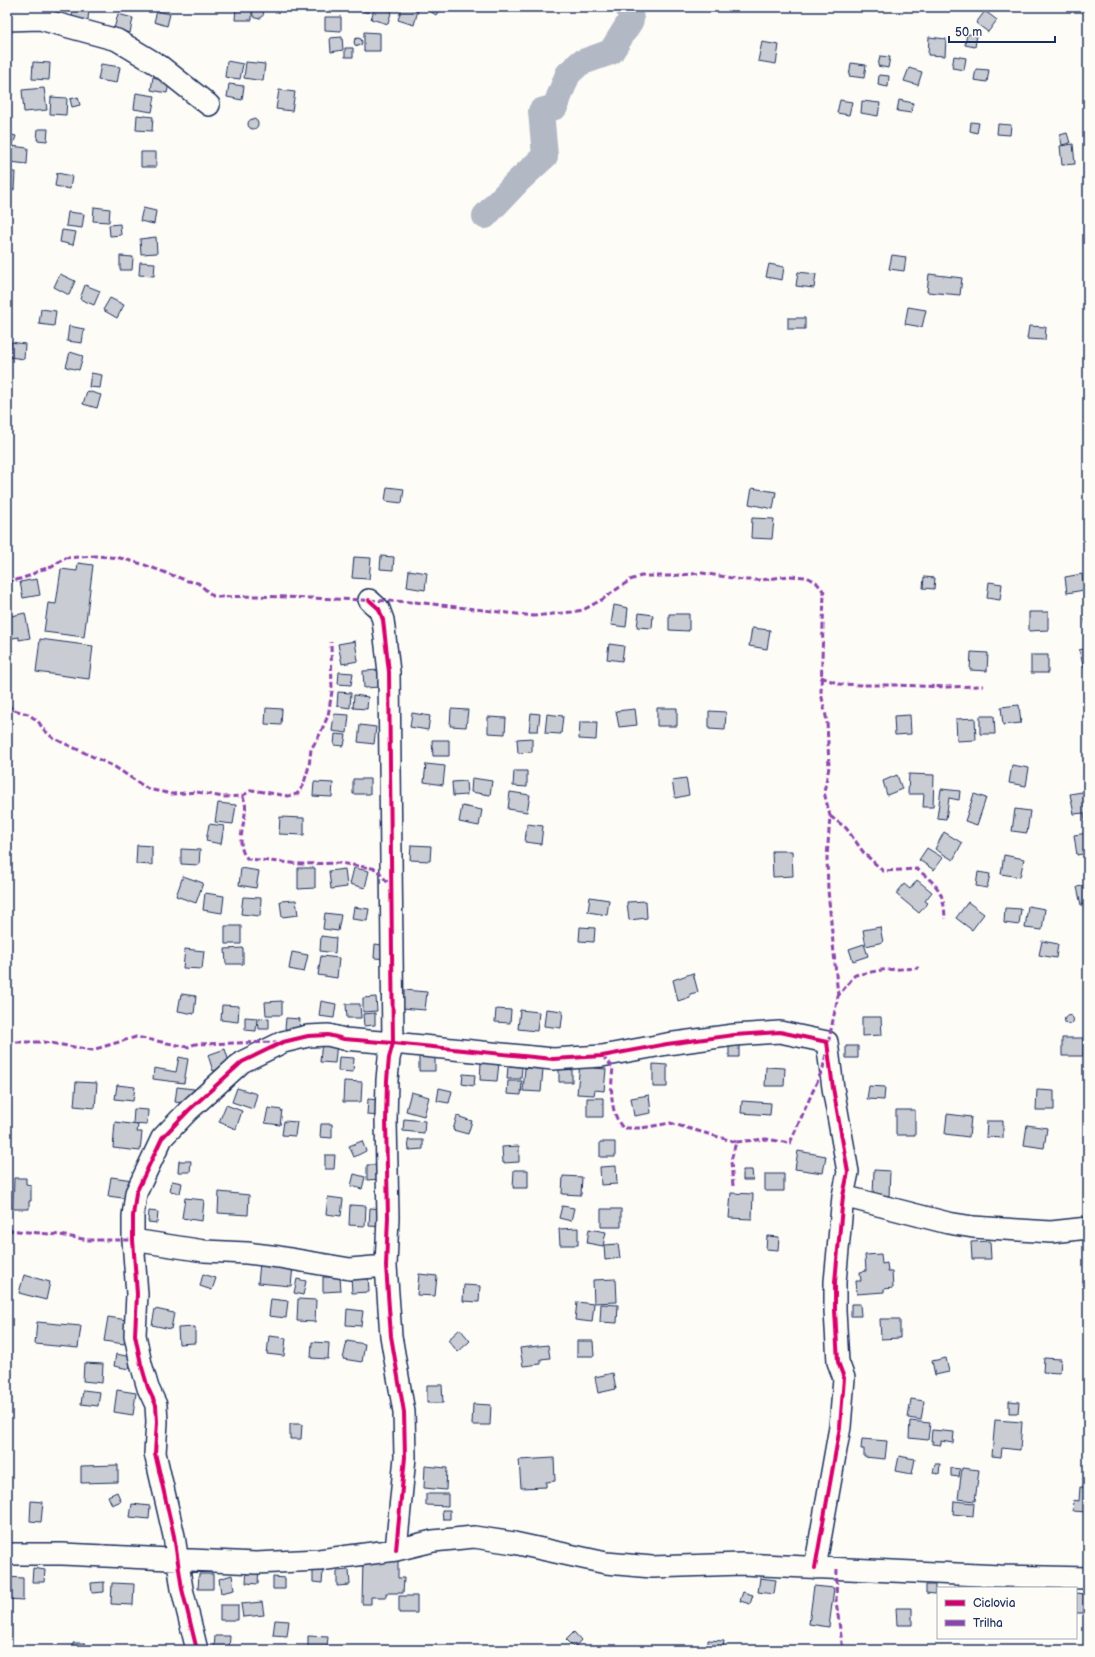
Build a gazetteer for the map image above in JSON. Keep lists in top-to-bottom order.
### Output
{
  "legend": ["Ciclovia", "Trilha"],
  "scale_bar": "50 m"
}
